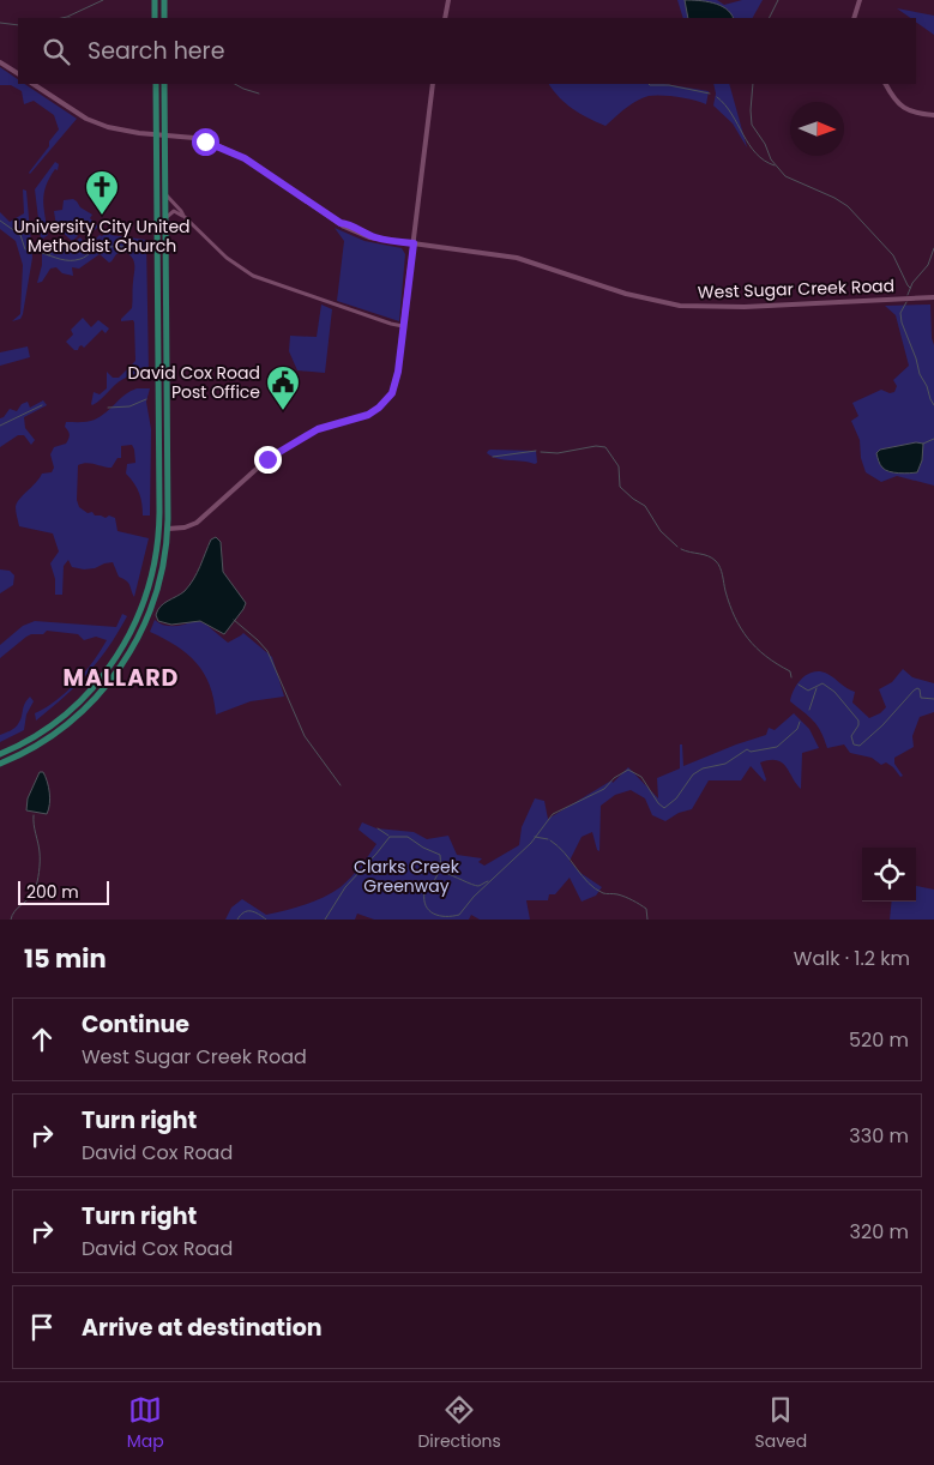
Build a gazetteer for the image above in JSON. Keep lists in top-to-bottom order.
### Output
{
  "streets": {
    "main road": ["West Sugar Creek Road"]
  },
  "districts": ["MALLARD"],
  "parks": ["Clarks Creek Greenway"],
  "places": {
    "church": ["University City United Methodist Church"],
    "public building": ["David Cox Road Post Office"]
  },
  "scale_bar": "200 m",
  "north": "right",
  "page": {
    "search": "Search here",
    "scale": "200 m",
    "heading": ["15 min", "Walk · 1.2 km"],
    "list": [
      ["Continue", "West Sugar Creek Road", "520 m"],
      ["Turn right", "David Cox Road", "330 m"],
      ["Turn right", "David Cox Road", "320 m"],
      "Arrive at destination"
    ],
    "nav": ["Map", "Directions", "Saved"]
  }
}
